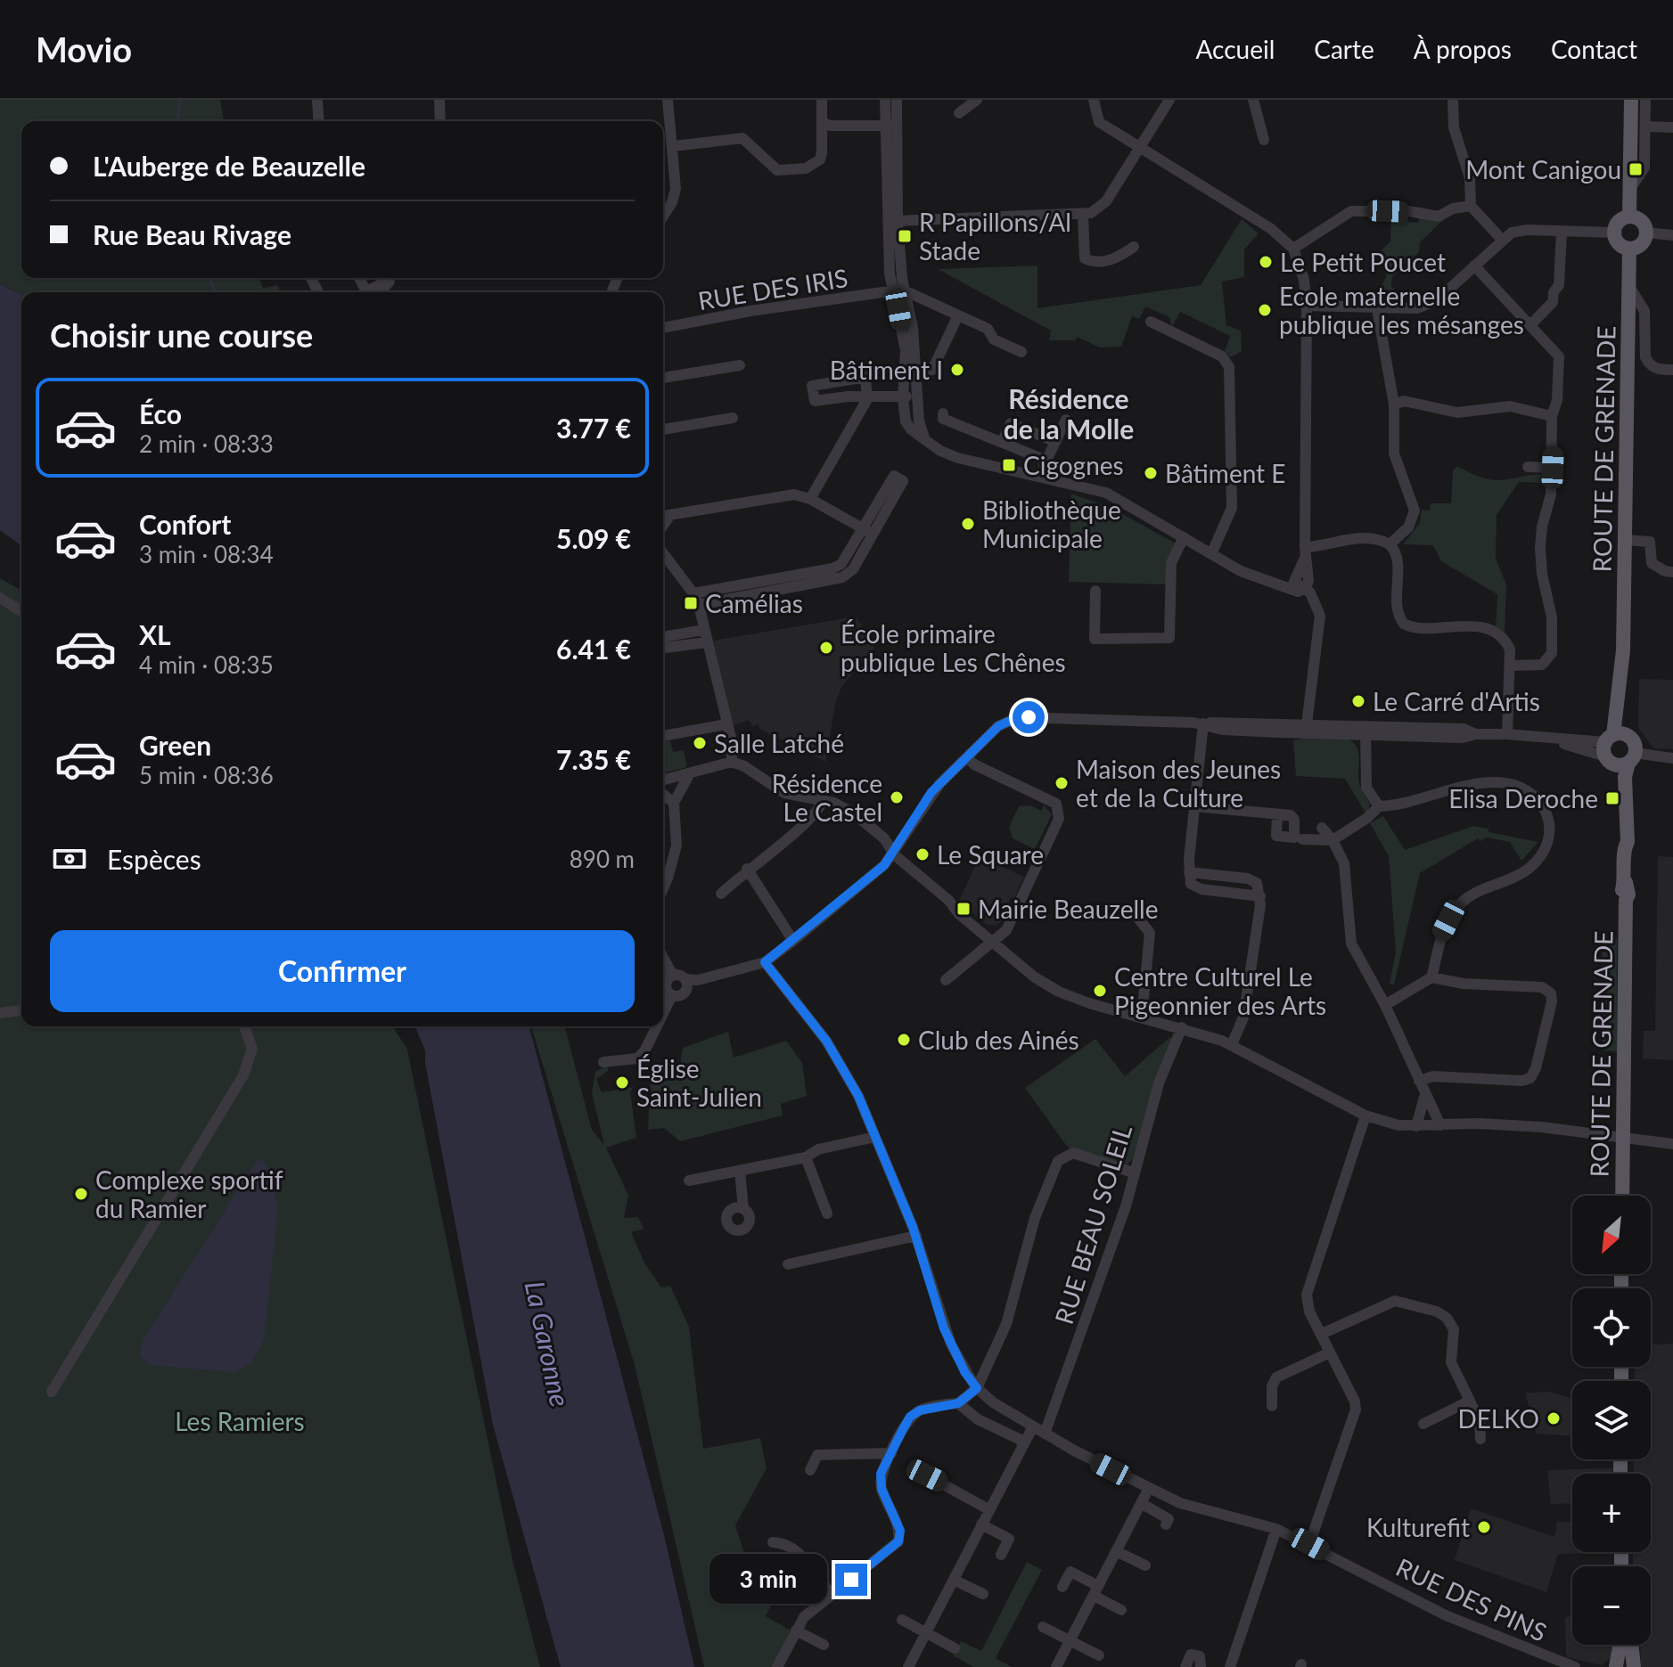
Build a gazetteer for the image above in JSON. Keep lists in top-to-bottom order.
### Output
{
  "streets": {
    "main road": ["ROUTE DE GRENADE"],
    "street": ["RUE DES IRIS", "RUE BEAU SOLEIL", "RUE DES PINS"]
  },
  "crossings": [
    ["RUE BEAU SOLEIL", "RUE DES PINS"]
  ],
  "districts": ["Résidence de la Molle"],
  "water": ["La Garonne"],
  "parks": ["Les Ramiers"],
  "places": {
    "transit": [
      "Mont Canigou",
      "R Papillons/Al Stade",
      "Cigognes",
      "Camélias",
      "Elisa Deroche",
      "Mairie Beauzelle"
    ],
    "other": [
      "Le Petit Poucet",
      "Ecole maternelle publique les mésanges",
      "Bâtiment I",
      "Bâtiment E",
      "Bibliothèque Municipale",
      "École primaire publique Les Chênes",
      "Le Carré d'Artis",
      "Salle Latché",
      "Maison des Jeunes et de la Culture",
      "Résidence Le Castel",
      "Le Square",
      "Centre Culturel Le Pigeonnier des Arts",
      "Club des Ainés",
      "Église Saint-Julien",
      "Complexe sportif du Ramier",
      "DELKO",
      "Kulturefit"
    ]
  },
  "north": "bottom left",
  "page": {
    "header": "Movio",
    "nav": [
      "Accueil",
      "Carte",
      "À propos",
      "Contact"
    ],
    "banner": ["L'Auberge de Beauzelle", "Rue Beau Rivage"],
    "heading": "Choisir une course",
    "list": [
      {
        "name": "Éco",
        "note": "2 min · 08:33",
        "value": "3.77 €"
      },
      {
        "name": "Confort",
        "note": "3 min · 08:34",
        "value": "5.09 €"
      },
      {
        "name": "XL",
        "note": "4 min · 08:35",
        "value": "6.41 €"
      },
      {
        "name": "Green",
        "note": "5 min · 08:36",
        "value": "7.35 €"
      }
    ],
    "pay": ["Espèces", "890 m"],
    "buttons": "Confirmer",
    "map_buttons": ["+", "−"],
    "bubble": "3 min"
  }
}
